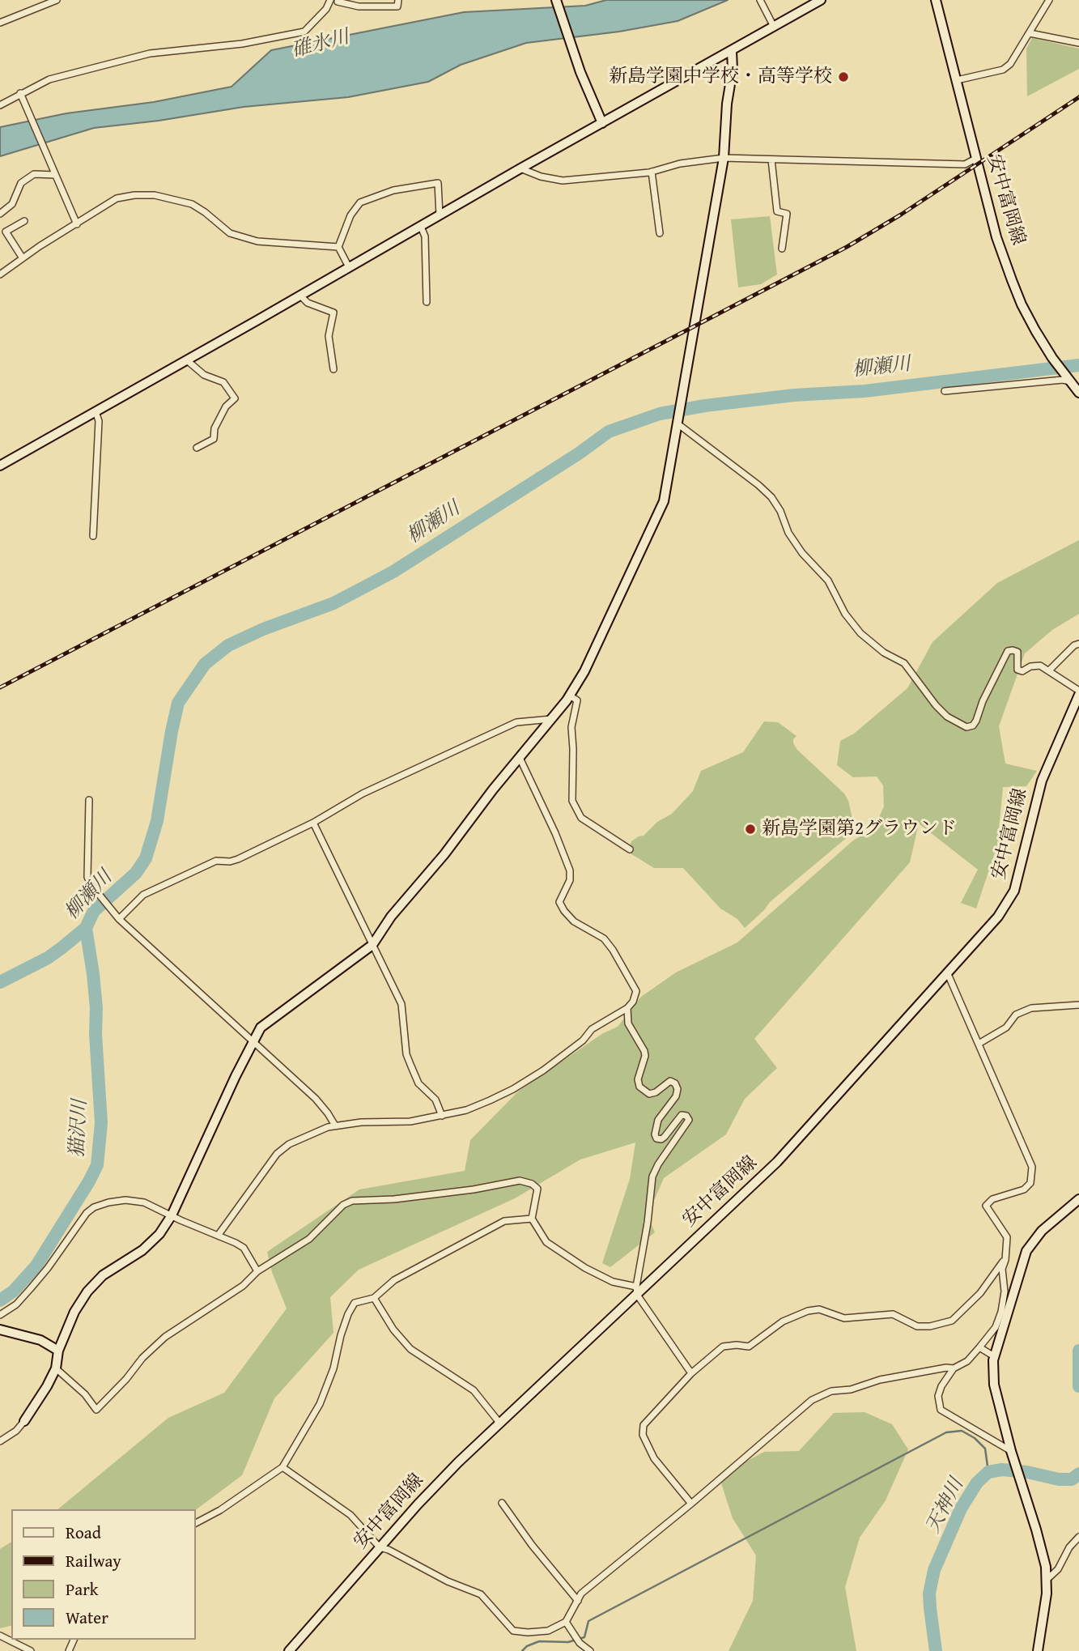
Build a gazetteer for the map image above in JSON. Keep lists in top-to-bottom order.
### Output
{
  "streets": {
    "street": ["安中富岡線"]
  },
  "water": [
    "碓氷川",
    "柳瀬川",
    "猫沢川",
    "天神川"
  ],
  "places": ["新島学園中学校・高等学校", "新島学園第2グラウンド"],
  "legend": [
    "Road",
    "Railway",
    "Park",
    "Water"
  ]
}
